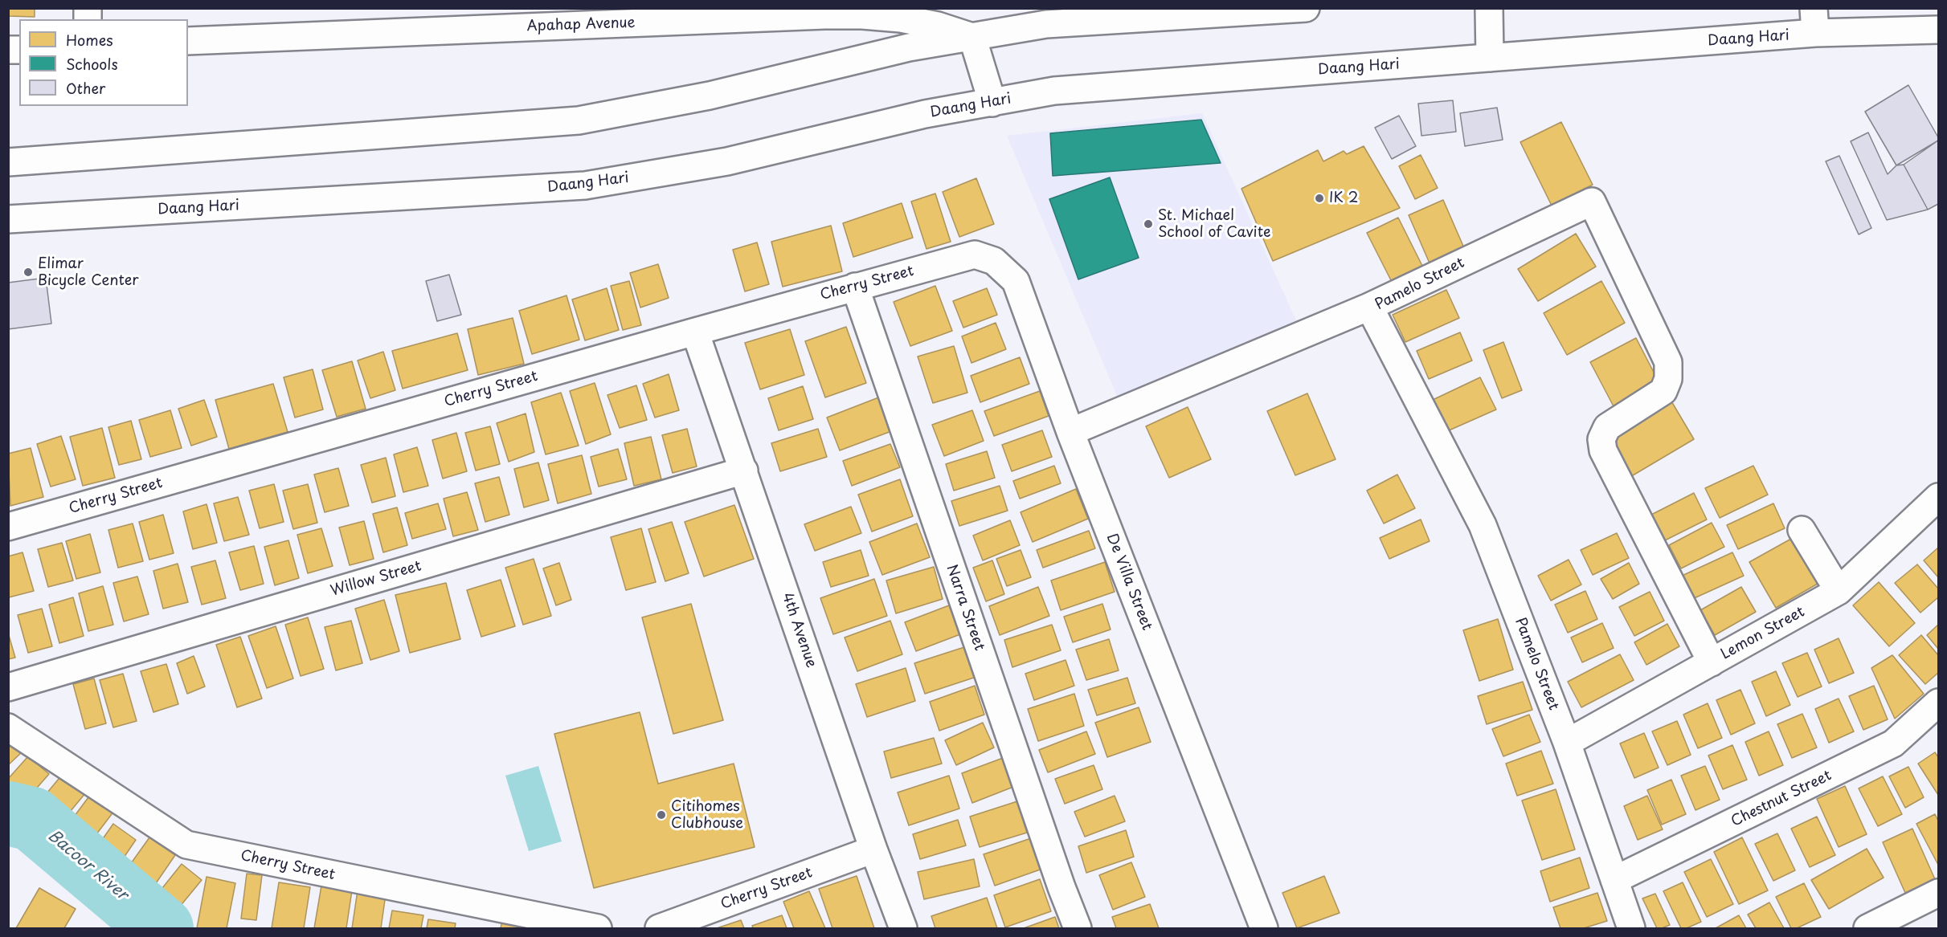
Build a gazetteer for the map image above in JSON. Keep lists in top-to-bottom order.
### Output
{
  "streets": {
    "street": [
      "Apahap Avenue",
      "Daang Hari",
      "Cherry Street",
      "Pamelo Street",
      "Willow Street",
      "De Villa Street",
      "Narra Street",
      "4th Avenue",
      "Lemon Street",
      "Chestnut Street"
    ]
  },
  "crossings": [
    ["Cherry Street", "De Villa Street"],
    ["Cherry Street", "Narra Street"],
    ["Cherry Street", "4th Avenue"],
    ["Pamelo Street", "Lemon Street"],
    ["Pamelo Street", "Chestnut Street"],
    ["Willow Street", "4th Avenue"]
  ],
  "water": ["Bacoor River"],
  "places": [
    "IK 2",
    "St. Michael School of Cavite",
    "Elimar Bicycle Center",
    "Citihomes Clubhouse"
  ],
  "legend": ["Homes", "Schools", "Other"]
}
